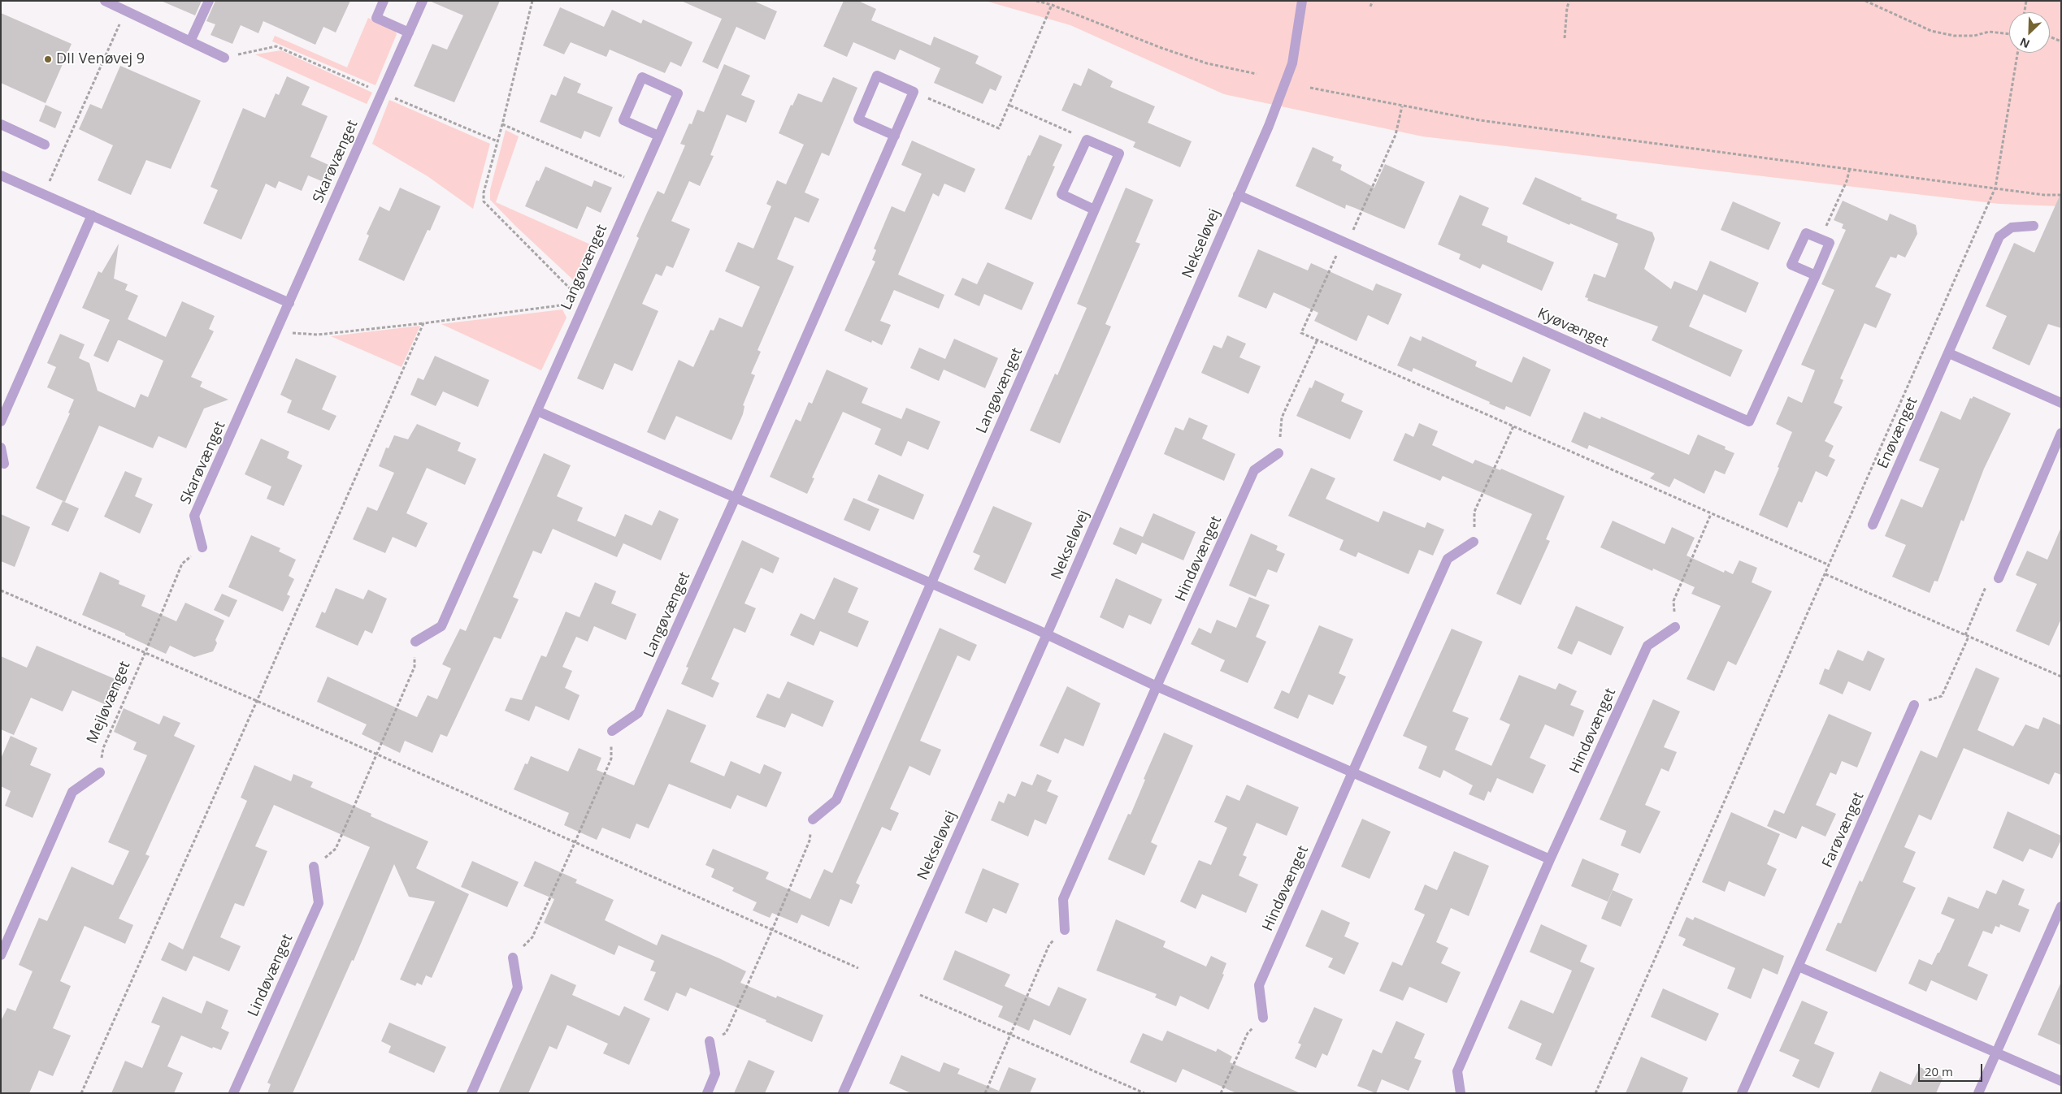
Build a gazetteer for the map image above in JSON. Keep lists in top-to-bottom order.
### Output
{
  "streets": {
    "street": [
      "Skarøvænget",
      "Nekseløvej",
      "Langøvænget",
      "Kyøvænget",
      "Enøvænget",
      "Hindøvænget",
      "Farøvænget",
      "Lindøvænget"
    ],
    "path": ["Mejløvænget"]
  },
  "crossings": [
    ["Skarøvænget", "Mejløvænget"],
    ["Nekseløvej", "Kyøvænget"]
  ],
  "places": ["DII Venøvej 9"],
  "scale_bar": "20 m",
  "north": "bottom left"
}
